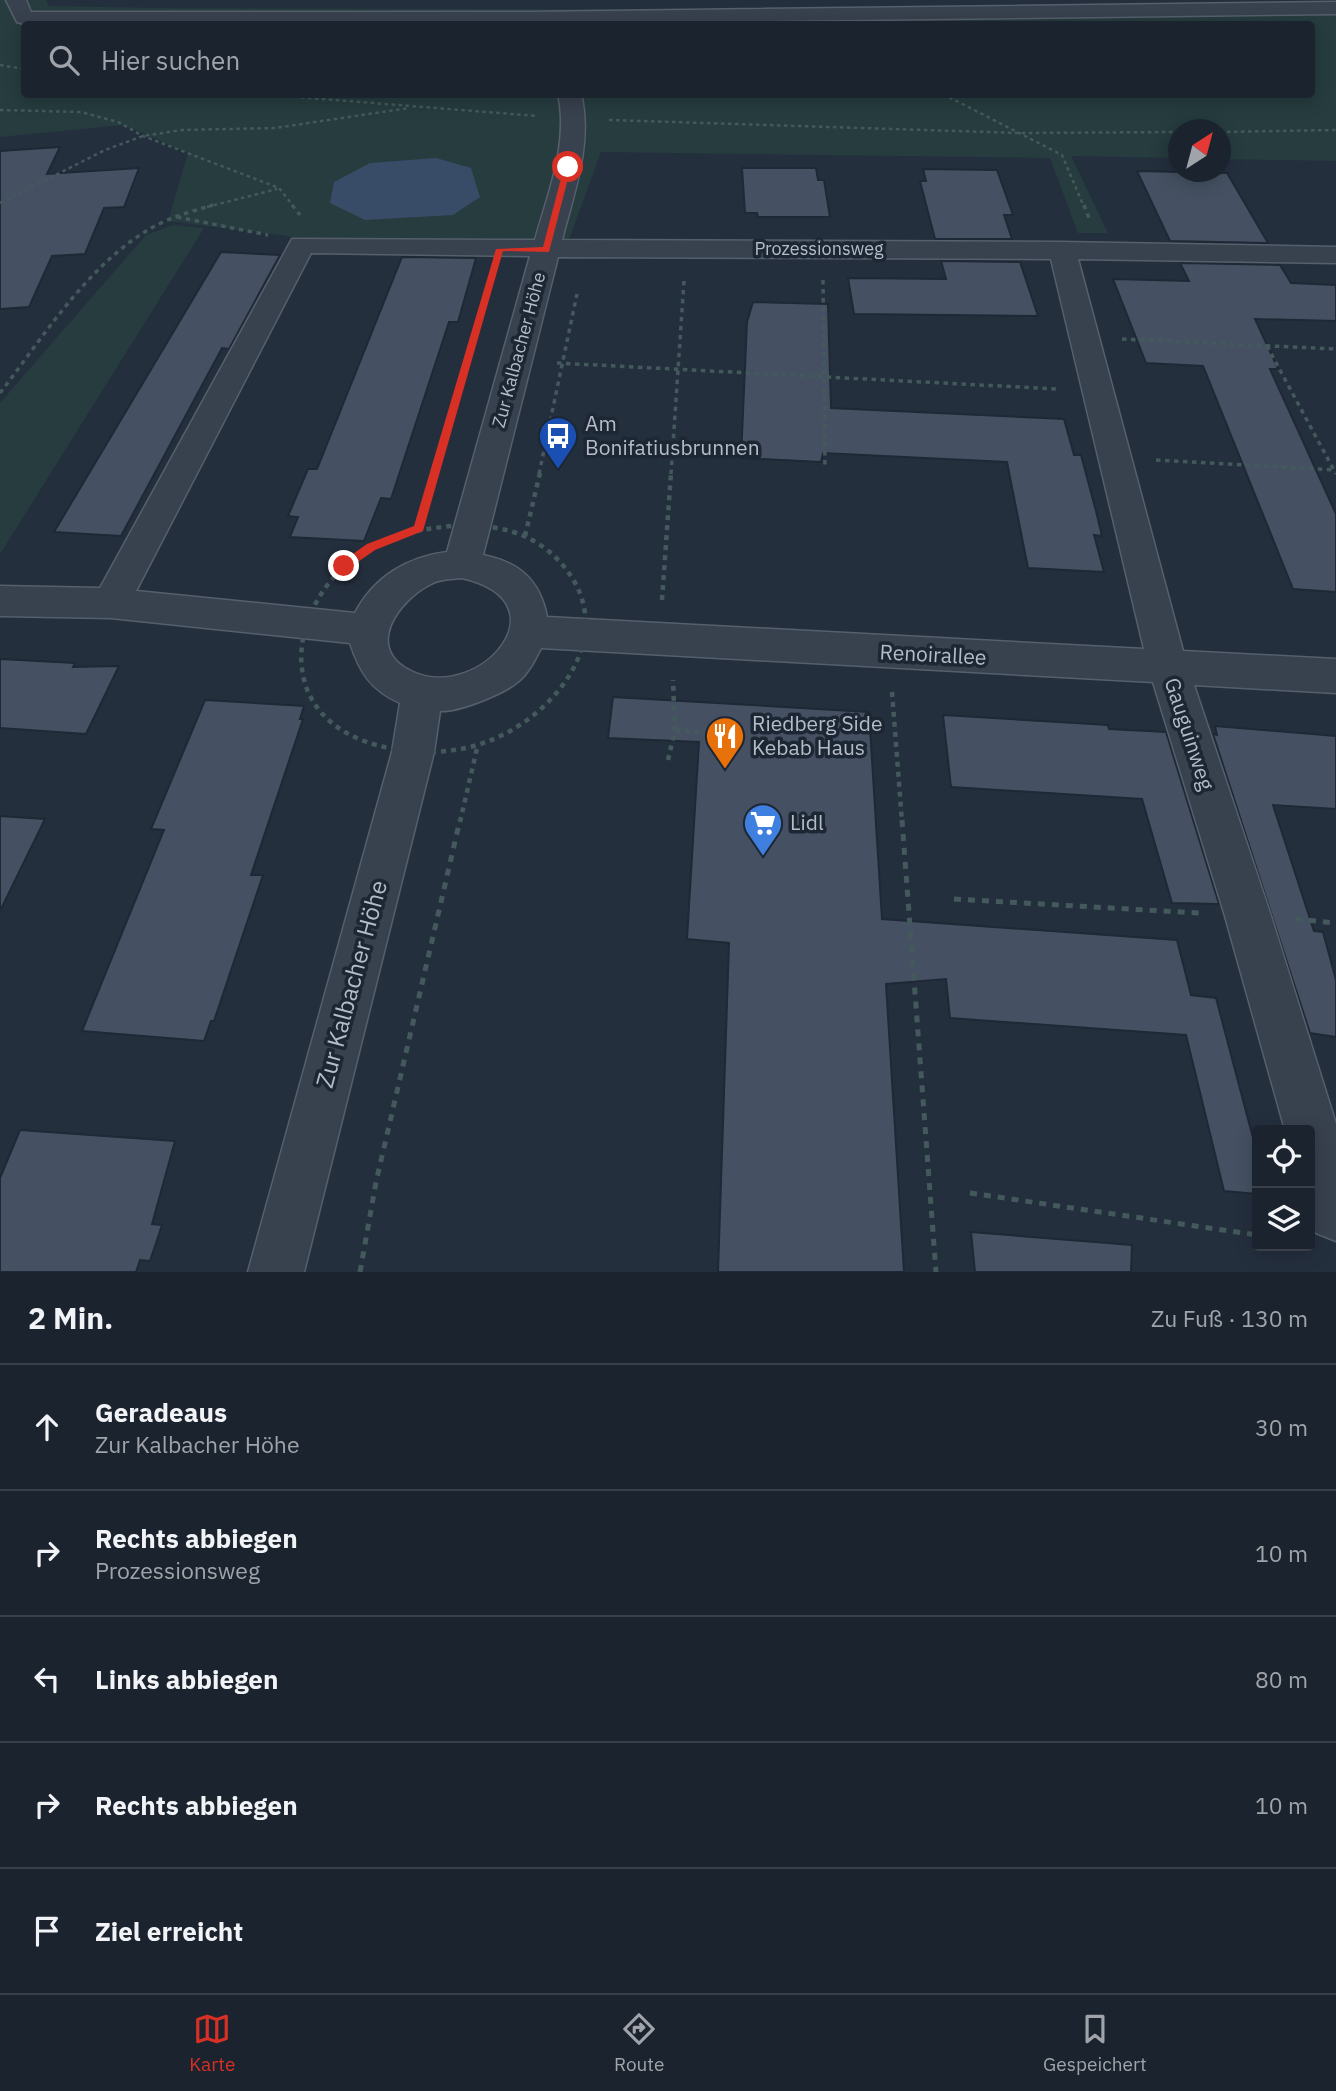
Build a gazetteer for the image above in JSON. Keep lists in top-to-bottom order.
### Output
{
  "streets": {
    "street": [
      "Prozessionsweg",
      "Zur Kalbacher Höhe",
      "Renoirallee",
      "Gauguinweg"
    ]
  },
  "crossings": [
    ["Prozessionsweg", "Zur Kalbacher Höhe"],
    ["Prozessionsweg", "Gauguinweg"],
    ["Zur Kalbacher Höhe", "Renoirallee"],
    ["Renoirallee", "Gauguinweg"]
  ],
  "places": {
    "bus stop": ["Am Bonifatiusbrunnen"],
    "restaurant": ["Riedberg Side Kebab Haus"],
    "supermarket": ["Lidl"]
  },
  "north": "top right",
  "page": {
    "search": "Hier suchen",
    "heading": ["2 Min.", "Zu Fuß · 130 m"],
    "list": [
      ["Geradeaus", "Zur Kalbacher Höhe", "30 m"],
      ["Rechts abbiegen", "Prozessionsweg", "10 m"],
      ["Links abbiegen", "80 m"],
      ["Rechts abbiegen", "10 m"],
      "Ziel erreicht"
    ],
    "nav": ["Karte", "Route", "Gespeichert"]
  }
}
